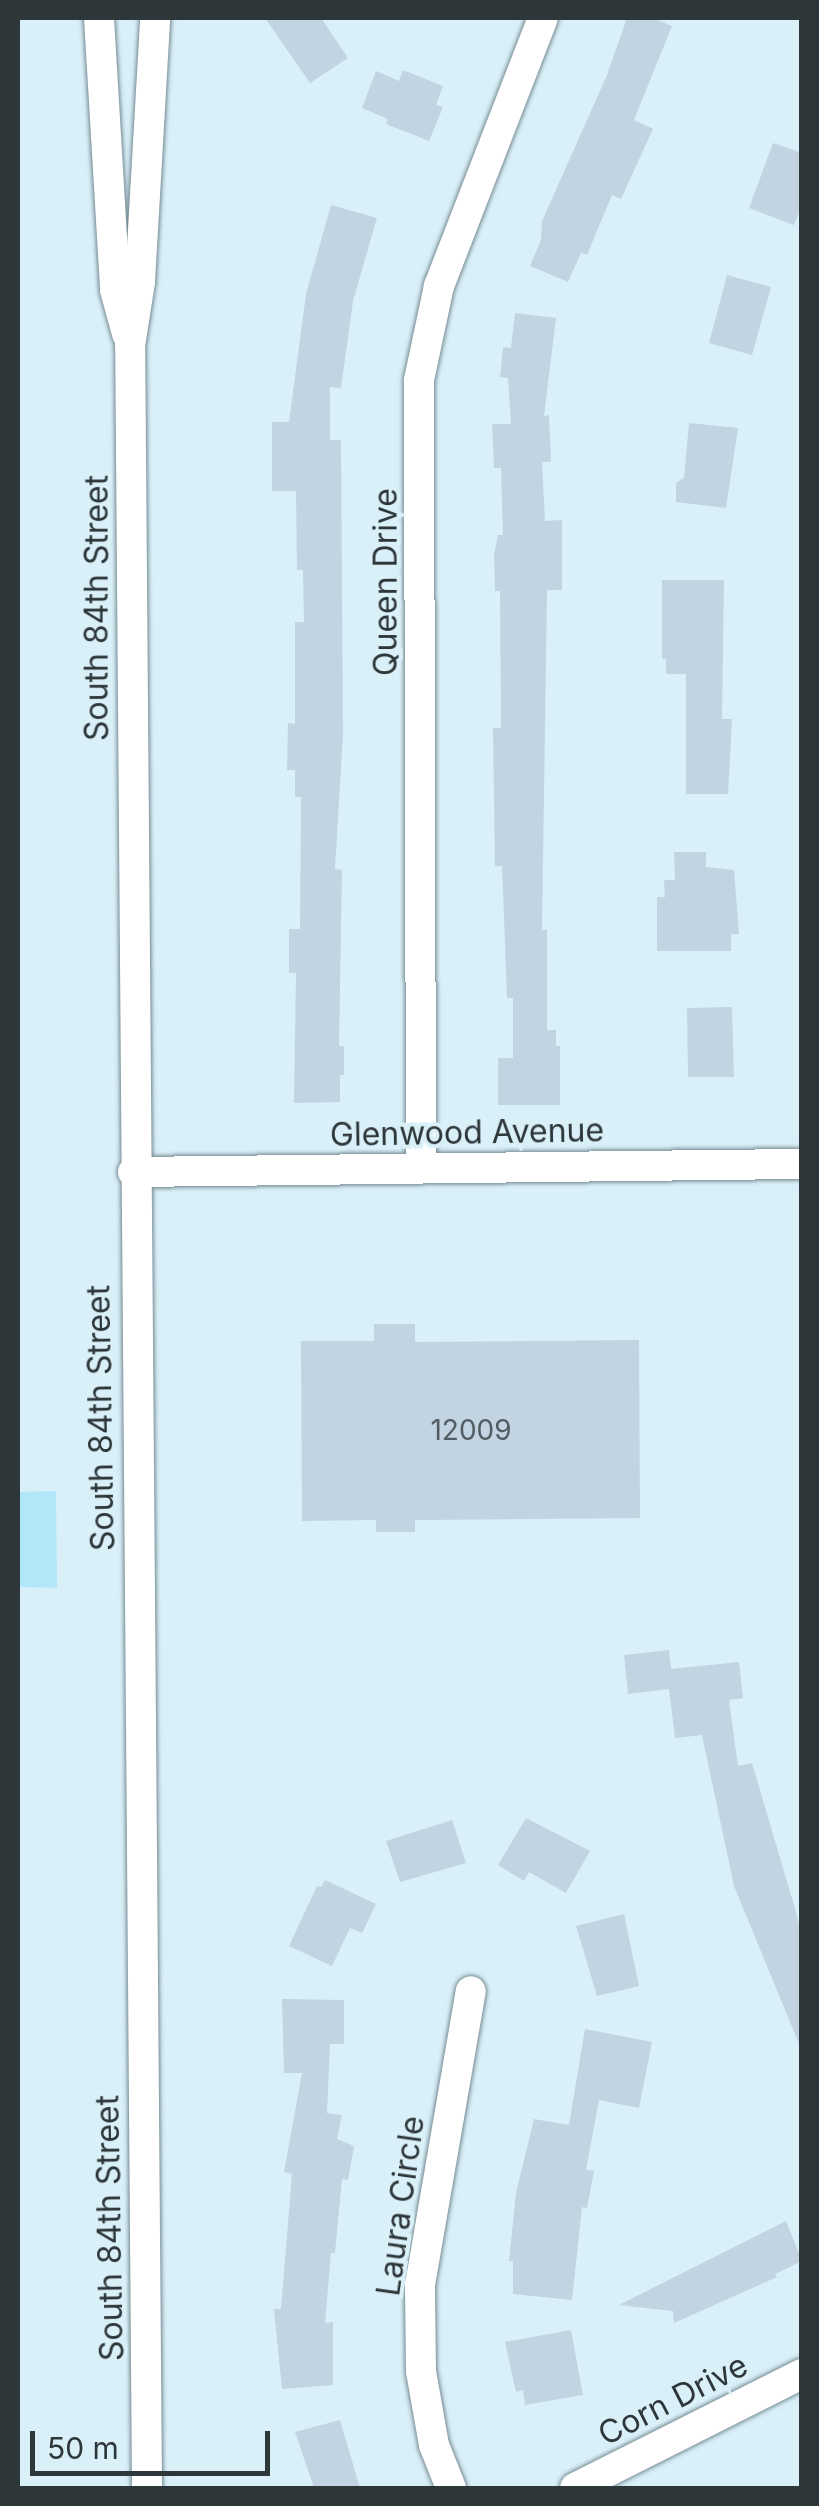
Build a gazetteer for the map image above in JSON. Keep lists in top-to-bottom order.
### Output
{
  "streets": {
    "street": [
      "Queen Drive",
      "South 84th Street",
      "Glenwood Avenue",
      "Laura Circle",
      "Corn Drive"
    ]
  },
  "crossings": [
    ["Queen Drive", "Glenwood Avenue"],
    ["South 84th Street", "Glenwood Avenue"]
  ],
  "house_numbers": ["12009"],
  "scale_bar": "50 m"
}
